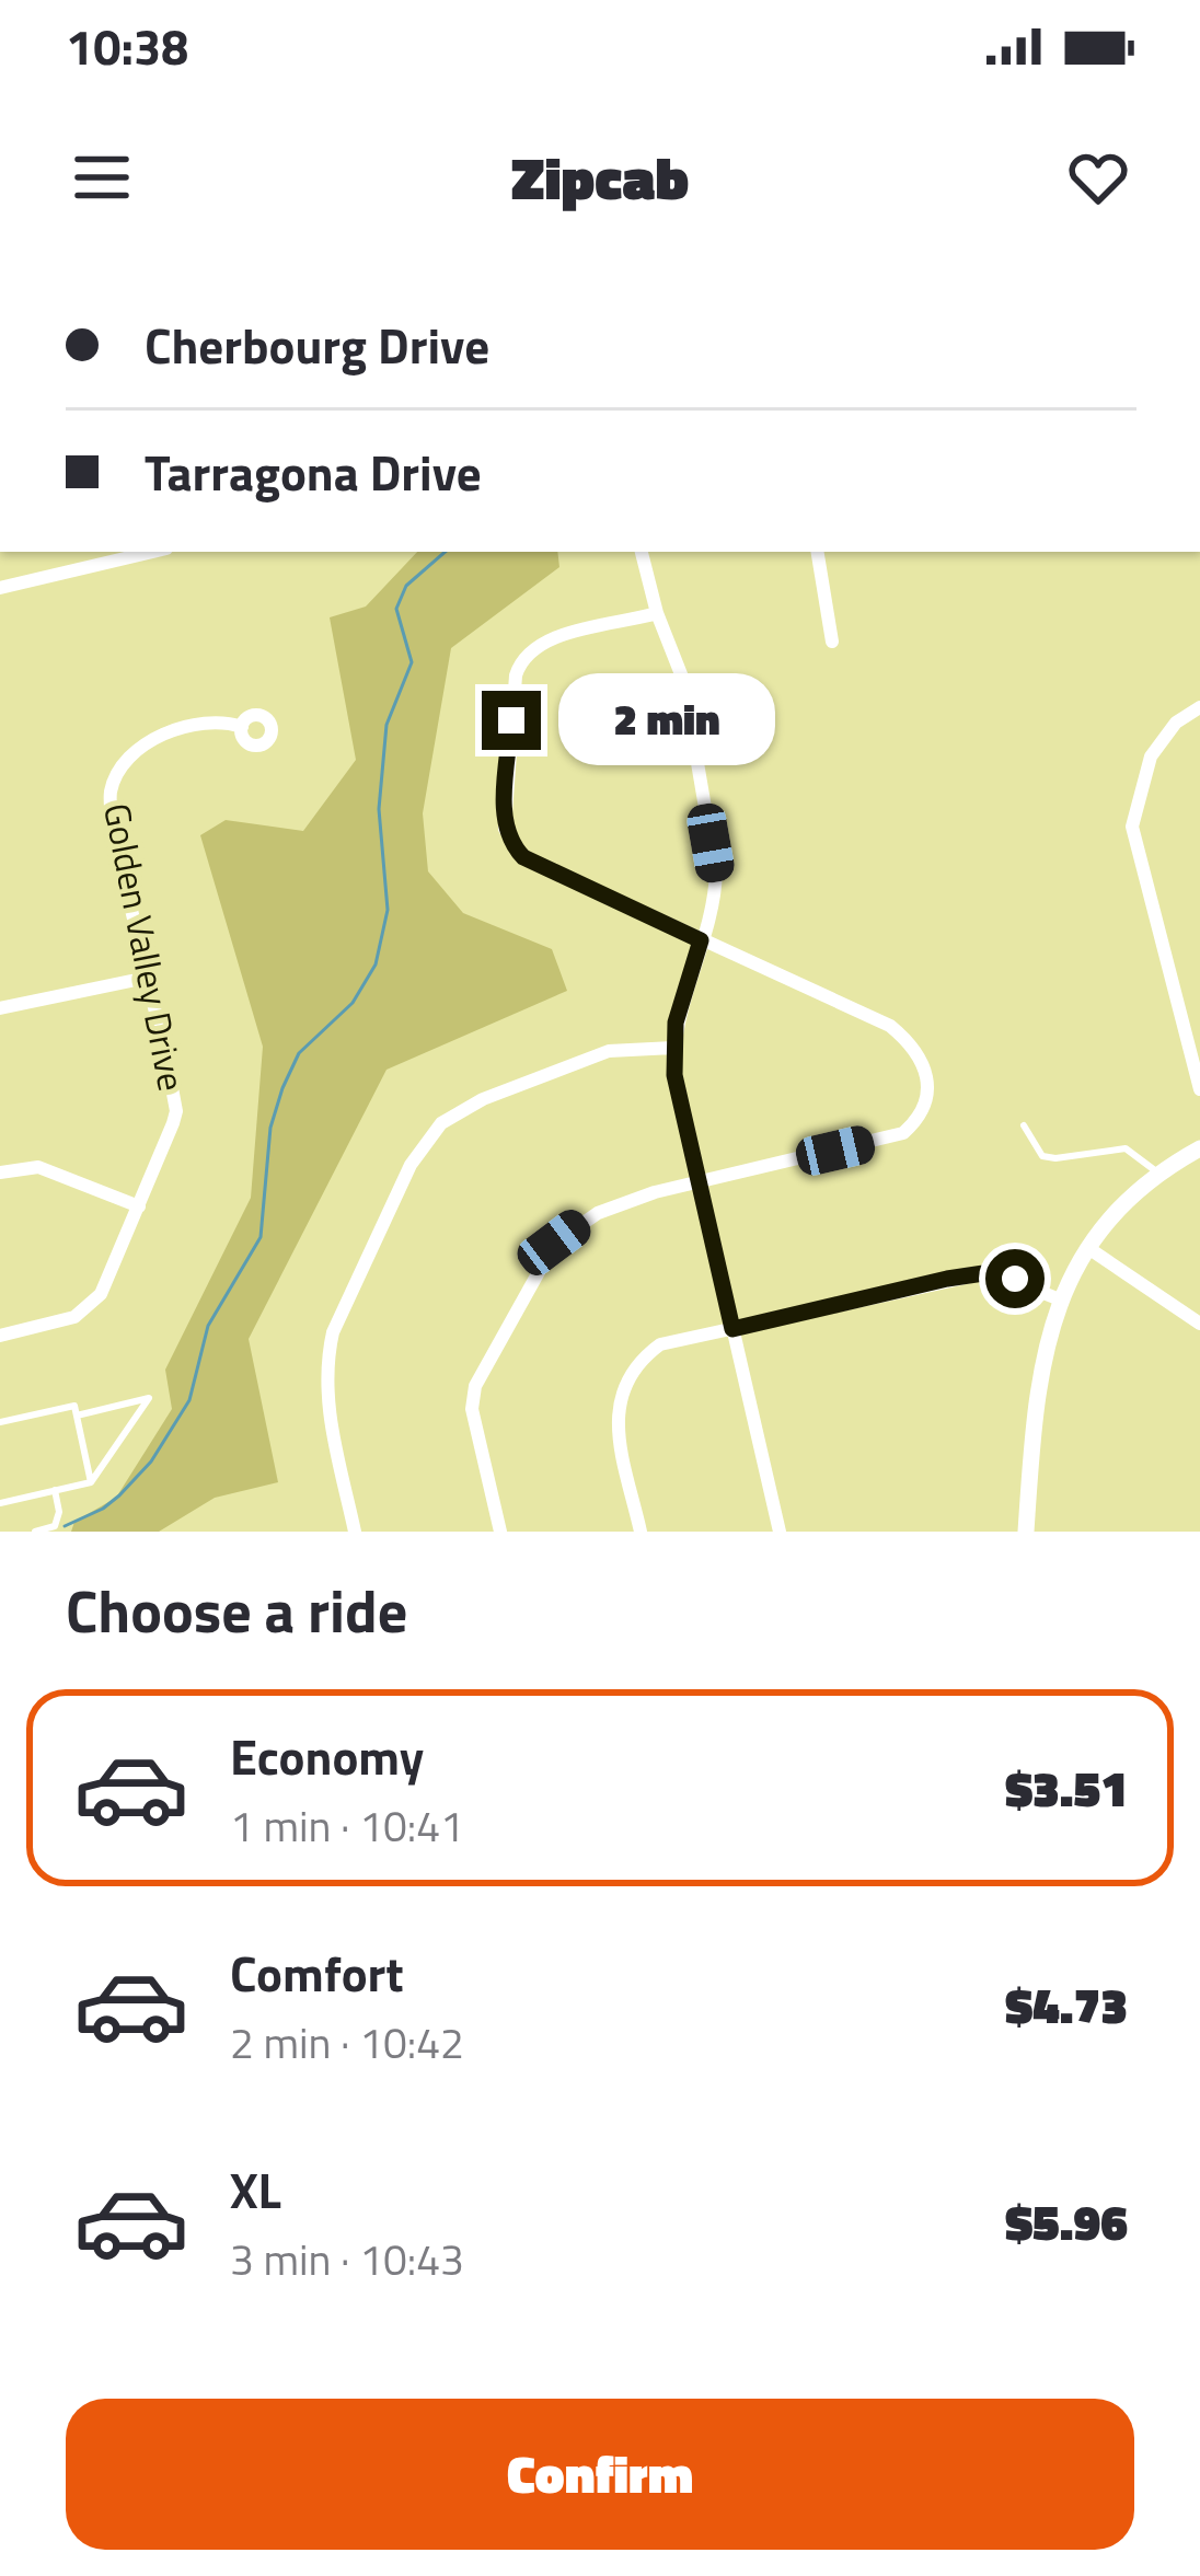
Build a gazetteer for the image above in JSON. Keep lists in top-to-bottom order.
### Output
{
  "streets": {
    "street": ["Golden Valley Drive"]
  },
  "page": {
    "status": "10:38",
    "header": "Zipcab",
    "banner": ["Cherbourg Drive", "Tarragona Drive"],
    "bubble": "2 min",
    "heading": "Choose a ride",
    "list": [
      {
        "name": "Economy",
        "note": "1 min · 10:41",
        "value": "$3.51"
      },
      {
        "name": "Comfort",
        "note": "2 min · 10:42",
        "value": "$4.73"
      },
      {
        "name": "XL",
        "note": "3 min · 10:43",
        "value": "$5.96"
      }
    ],
    "buttons": "Confirm"
  }
}
